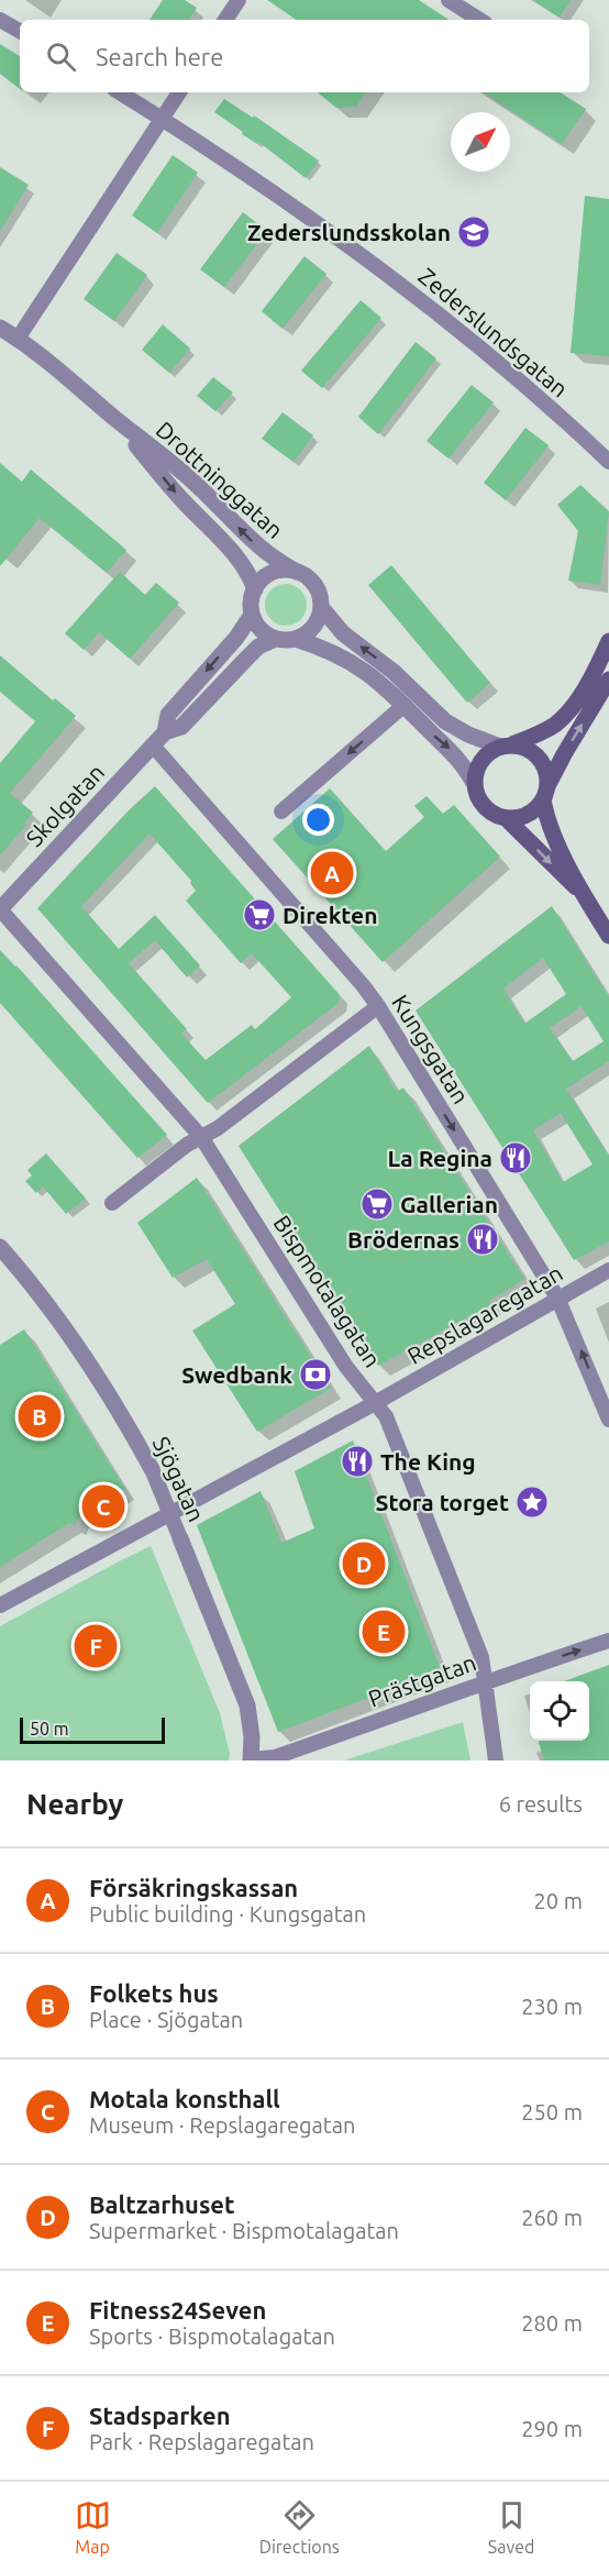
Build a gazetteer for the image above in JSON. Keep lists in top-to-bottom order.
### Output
{
  "streets": {
    "street": [
      "Zederslundsgatan",
      "Drottninggatan",
      "Skolgatan",
      "Kungsgatan",
      "Bispmotalagatan",
      "Repslagaregatan",
      "Sjögatan",
      "Prästgatan"
    ]
  },
  "crossings": [
    ["Drottninggatan", "Skolgatan"],
    ["Skolgatan", "Kungsgatan"],
    ["Skolgatan", "Bispmotalagatan"],
    ["Kungsgatan", "Repslagaregatan"],
    ["Bispmotalagatan", "Repslagaregatan"],
    ["Bispmotalagatan", "Prästgatan"],
    ["Repslagaregatan", "Sjögatan"],
    ["Sjögatan", "Prästgatan"]
  ],
  "one_way": ["Prästgatan"],
  "places": {
    "school or university": ["Zederslundsskolan"],
    "supermarket": ["Direkten", "Gallerian"],
    "restaurant": ["La Regina", "Brödernas", "The King"],
    "bank": ["Swedbank"],
    "place": ["Stora torget"]
  },
  "scale_bar": "50 m",
  "north": "top right",
  "page": {
    "search": "Search here",
    "pins": [
      "A",
      "B",
      "C",
      "D",
      "E",
      "F"
    ],
    "scale": "50 m",
    "heading": ["Nearby", "6 results"],
    "list": [
      {
        "mark": "A",
        "name": "Försäkringskassan",
        "note": "Public building · Kungsgatan",
        "value": "20 m"
      },
      {
        "mark": "B",
        "name": "Folkets hus",
        "note": "Place · Sjögatan",
        "value": "230 m"
      },
      {
        "mark": "C",
        "name": "Motala konsthall",
        "note": "Museum · Repslagaregatan",
        "value": "250 m"
      },
      {
        "mark": "D",
        "name": "Baltzarhuset",
        "note": "Supermarket · Bispmotalagatan",
        "value": "260 m"
      },
      {
        "mark": "E",
        "name": "Fitness24Seven",
        "note": "Sports · Bispmotalagatan",
        "value": "280 m"
      },
      {
        "mark": "F",
        "name": "Stadsparken",
        "note": "Park · Repslagaregatan",
        "value": "290 m"
      }
    ],
    "nav": ["Map", "Directions", "Saved"]
  }
}
